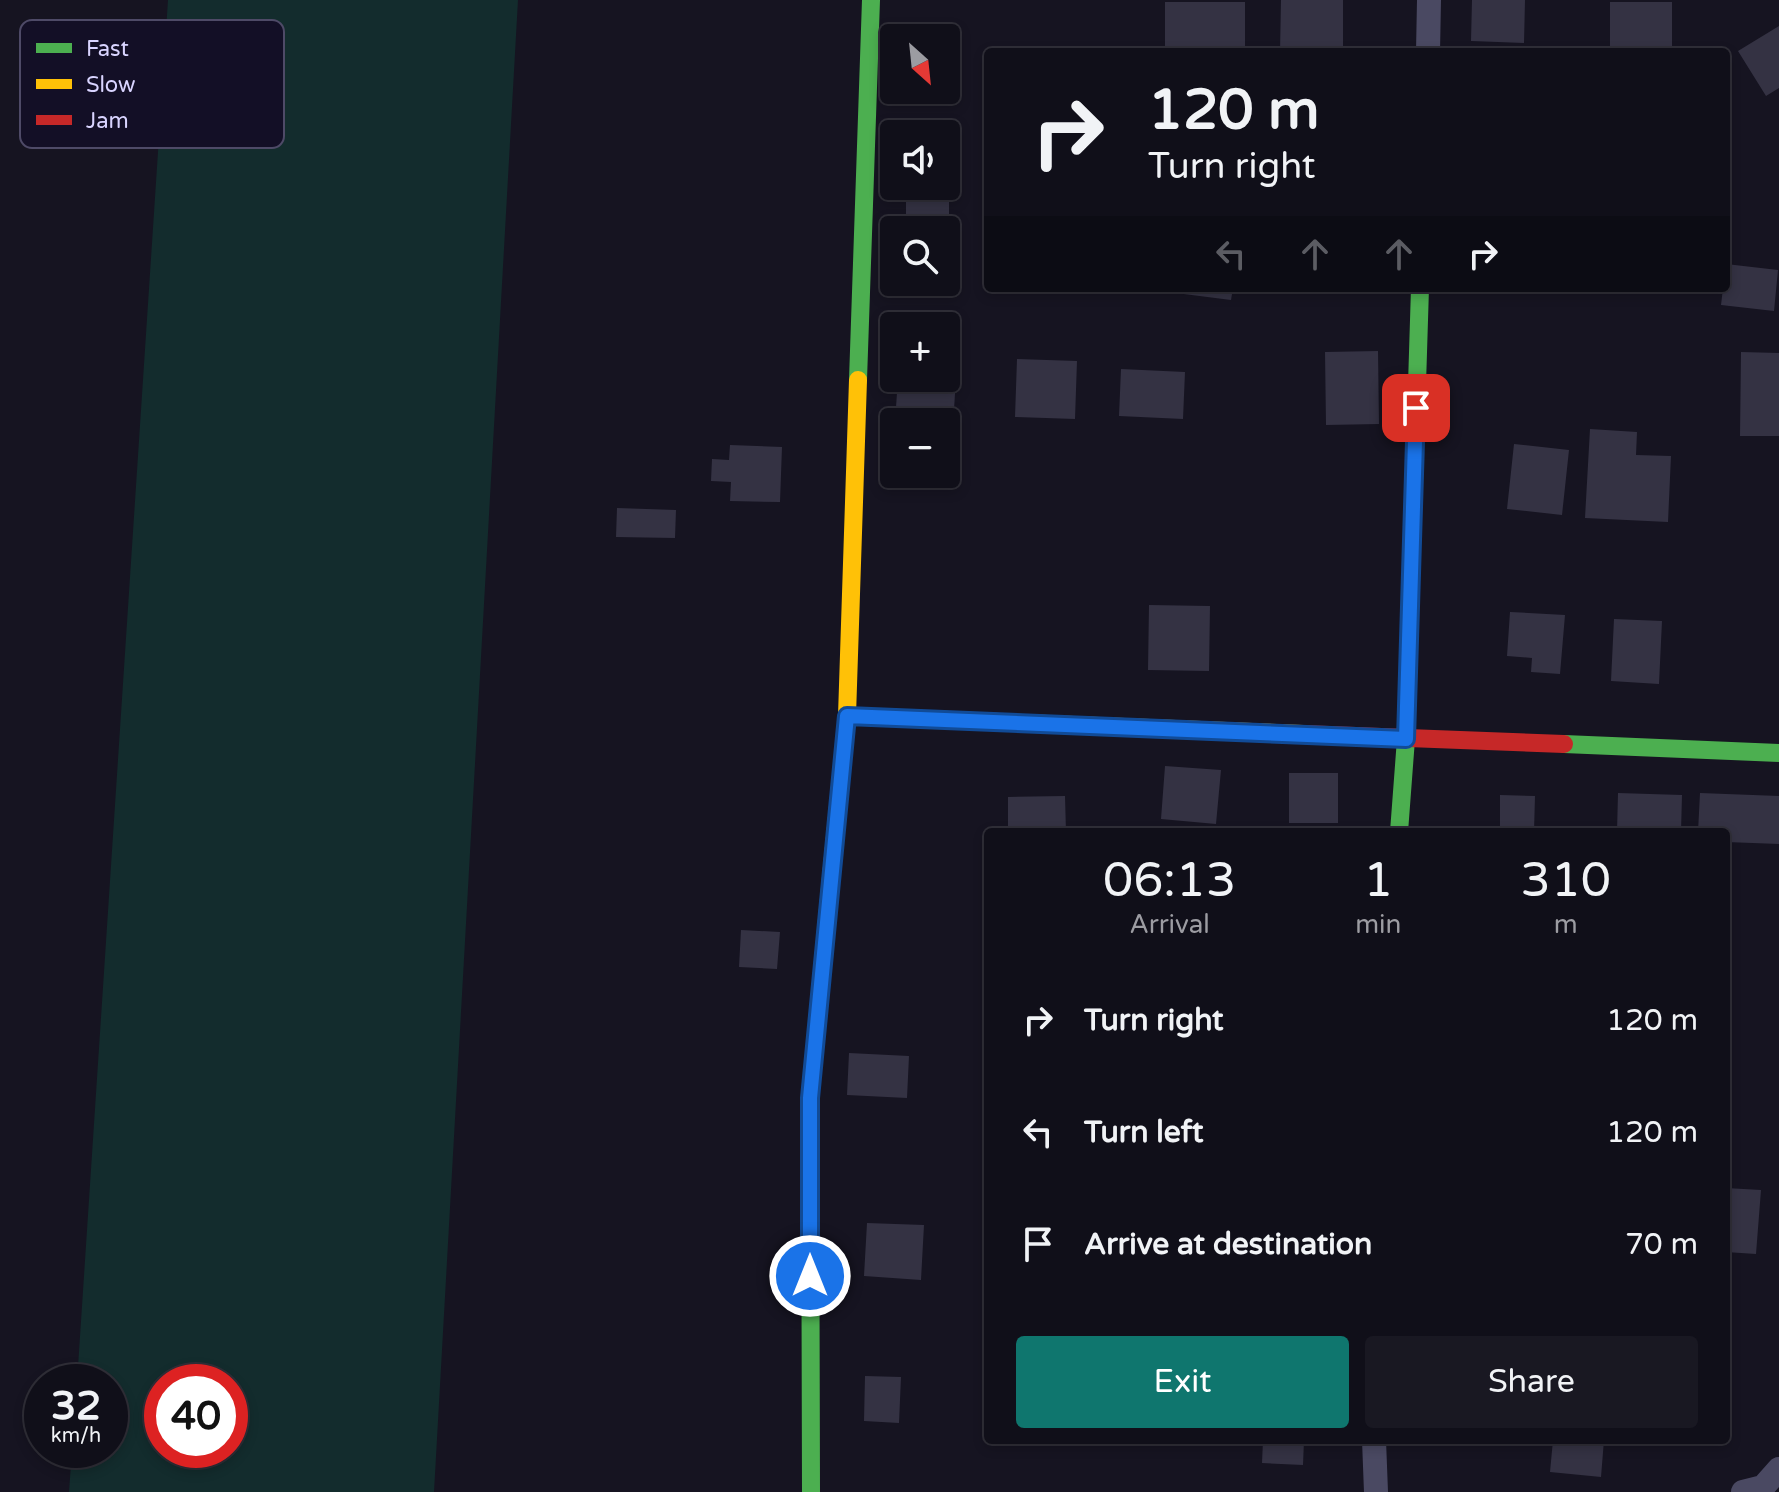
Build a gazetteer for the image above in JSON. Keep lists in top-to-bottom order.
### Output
{
  "legend": ["Fast", "Slow", "Jam"],
  "north": "bottom right",
  "page": {
    "map_buttons": ["+", "−"],
    "turn": ["120 m", "Turn right"],
    "eta": [
      "06:13",
      "Arrival",
      "1",
      "min",
      "310",
      "m"
    ],
    "list": [
      {
        "name": "Turn right",
        "value": "120 m"
      },
      {
        "name": "Turn left",
        "value": "120 m"
      },
      {
        "name": "Arrive at destination",
        "value": "70 m"
      }
    ],
    "buttons": ["Exit", "Share"],
    "speed": "32 km/h",
    "limit": "40"
  }
}
